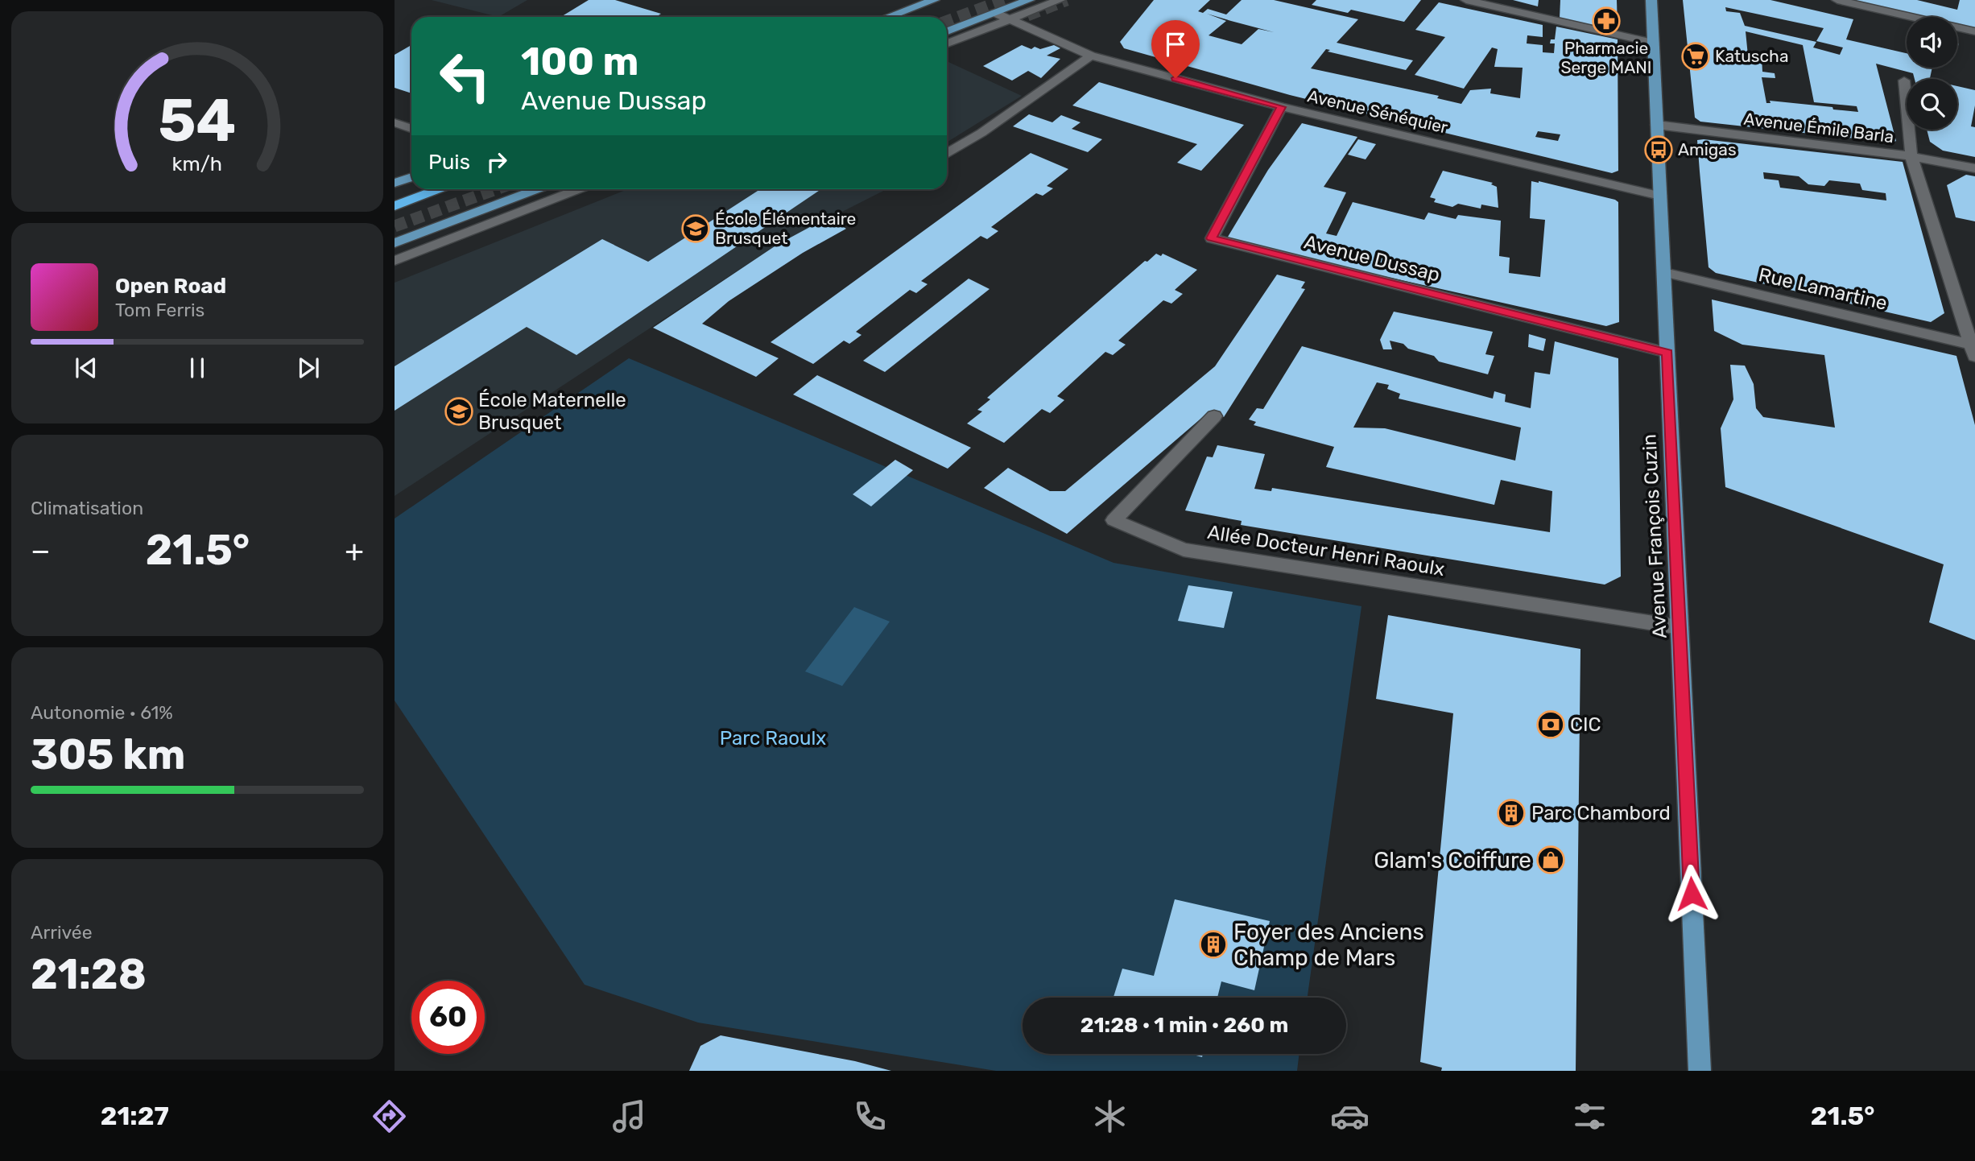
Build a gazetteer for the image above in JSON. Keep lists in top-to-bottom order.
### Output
{
  "streets": {
    "main road": ["Avenue François Cuzin"],
    "street": [
      "Avenue Sénéquier",
      "Avenue Émile Barla",
      "Avenue Dussap",
      "Rue Lamartine",
      "Allée Docteur Henri Raoulx"
    ]
  },
  "crossings": [
    ["Avenue Sénéquier", "Avenue Dussap"],
    ["Avenue Sénéquier", "Avenue François Cuzin"],
    ["Avenue Émile Barla", "Rue Lamartine"],
    ["Avenue Émile Barla", "Avenue François Cuzin"],
    ["Avenue Dussap", "Avenue François Cuzin"],
    ["Rue Lamartine", "Avenue François Cuzin"],
    ["Avenue François Cuzin", "Allée Docteur Henri Raoulx"]
  ],
  "parks": ["Parc Raoulx"],
  "places": {
    "pharmacy": ["Pharmacie Serge MANI"],
    "supermarket": ["Katuscha"],
    "bus stop": ["Amigas"],
    "school or university": ["École Élémentaire Brusquet", "École Maternelle Brusquet"],
    "bank": ["CIC"],
    "building": ["Parc Chambord", "Foyer des Anciens Champ de Mars"],
    "shop": ["Glam's Coiffure"]
  },
  "page": {
    "turn": ["100 m", "Avenue Dussap"],
    "then": "Puis",
    "song": ["Open Road", "Tom Ferris"],
    "tile": [
      "Climatisation",
      ["Autonomie · 61%", "305 km"],
      ["Arrivée", "21:28"]
    ],
    "heat": ["−", "21.5°", "+"],
    "limit": "60",
    "trip": "21:28 · 1 min · 260 m",
    "tabs": ["21:27", "21.5°"],
    "gauge": ["54", "km/h"]
  }
}
